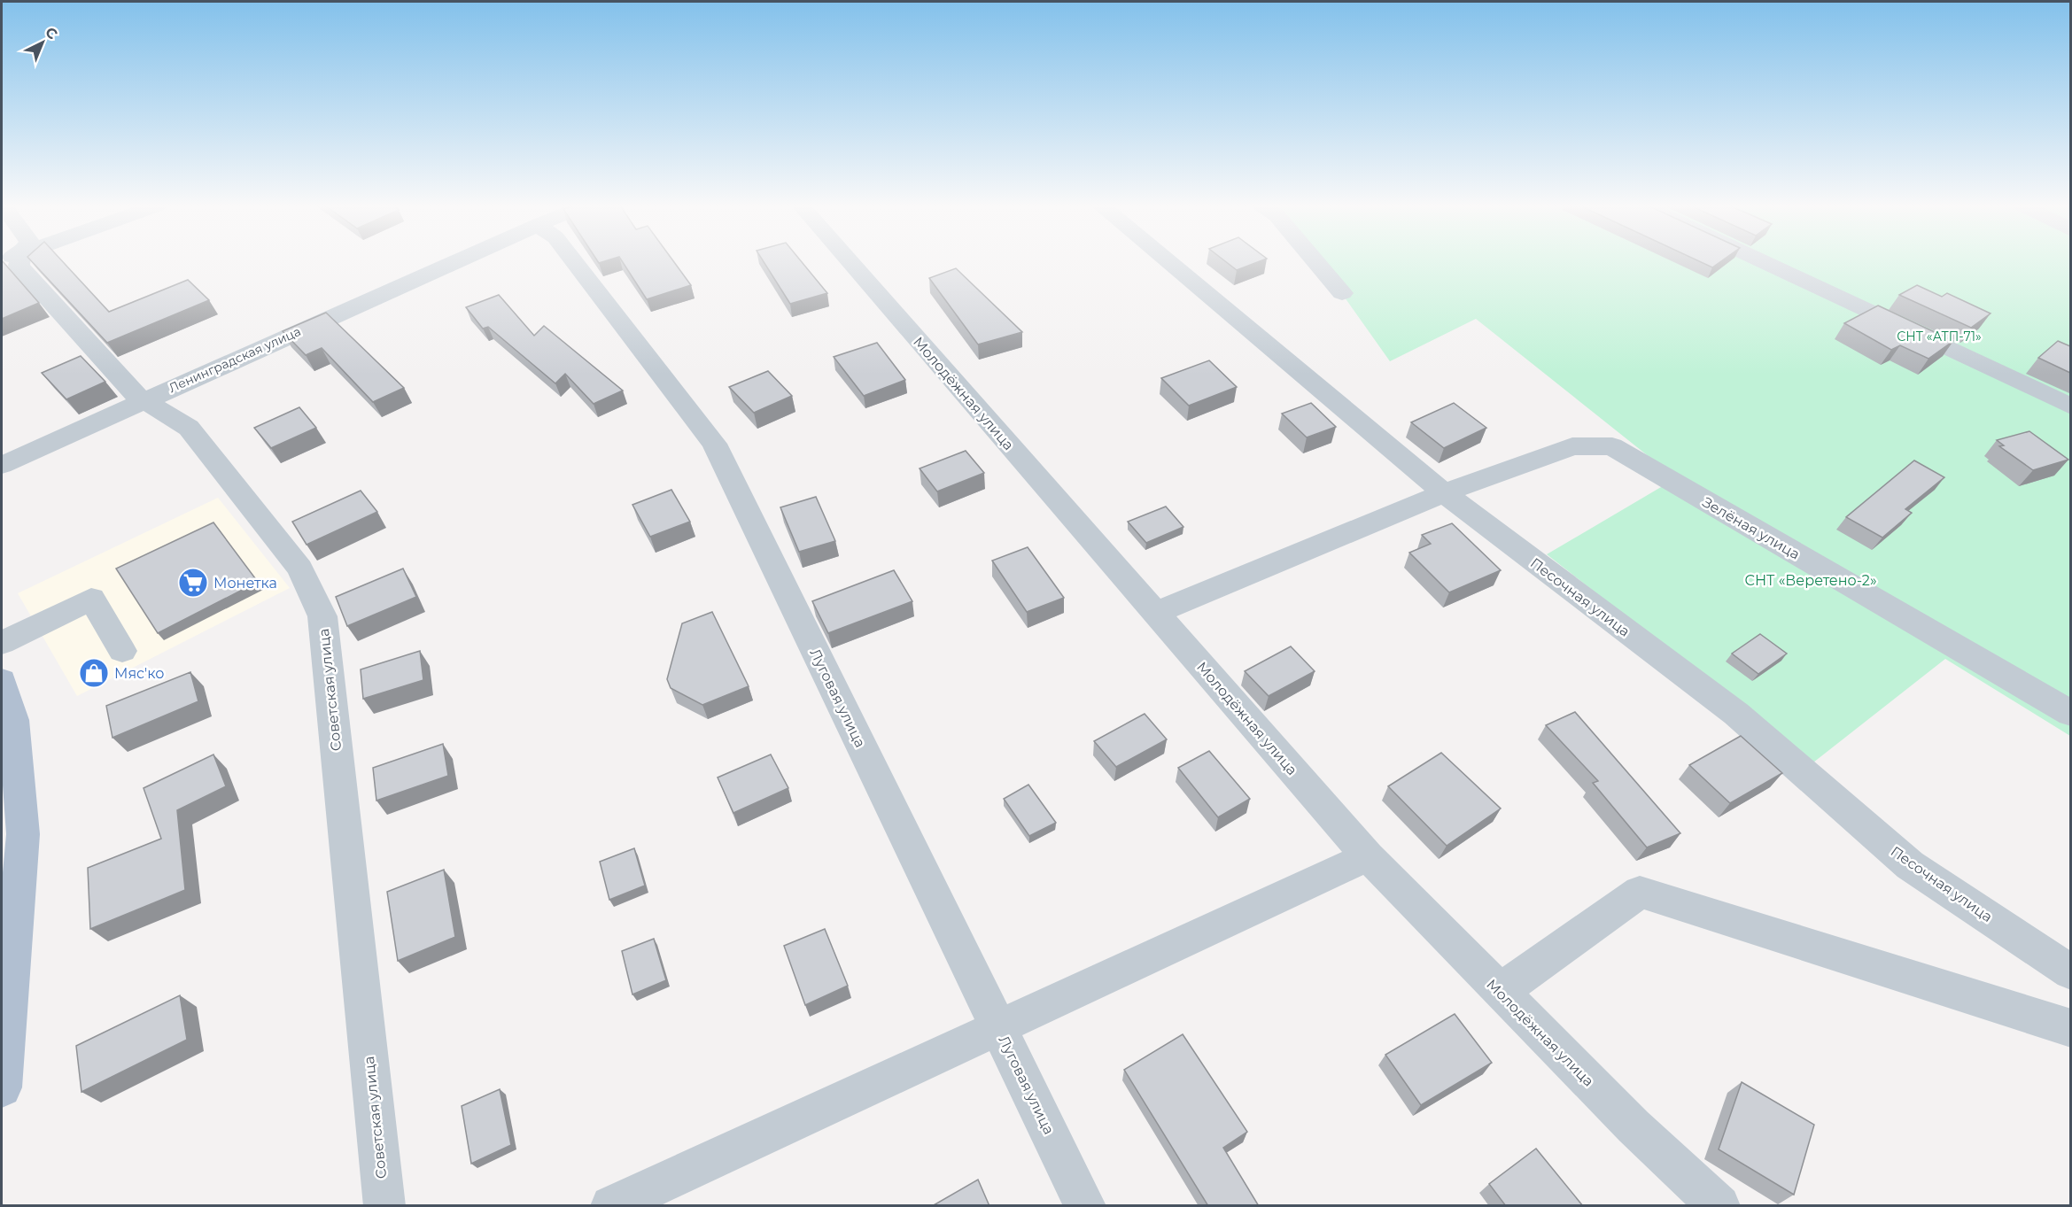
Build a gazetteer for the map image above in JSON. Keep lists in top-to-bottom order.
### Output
{
  "streets": {
    "street": [
      "Ленинградская улица",
      "Молодёжная улица",
      "Зелёная улица",
      "Песочная улица",
      "Советская улица",
      "Луговая улица"
    ]
  },
  "crossings": [
    ["Ленинградская улица", "Советская улица"],
    ["Молодёжная улица", "Зелёная улица"],
    ["Зелёная улица", "Песочная улица"]
  ],
  "parks": ["СНТ «АТП-71»", "СНТ «Веретено-2»"],
  "places": {
    "supermarket": ["Монетка"],
    "shop": ["Мяс'ко"]
  },
  "north": "top right"
}
